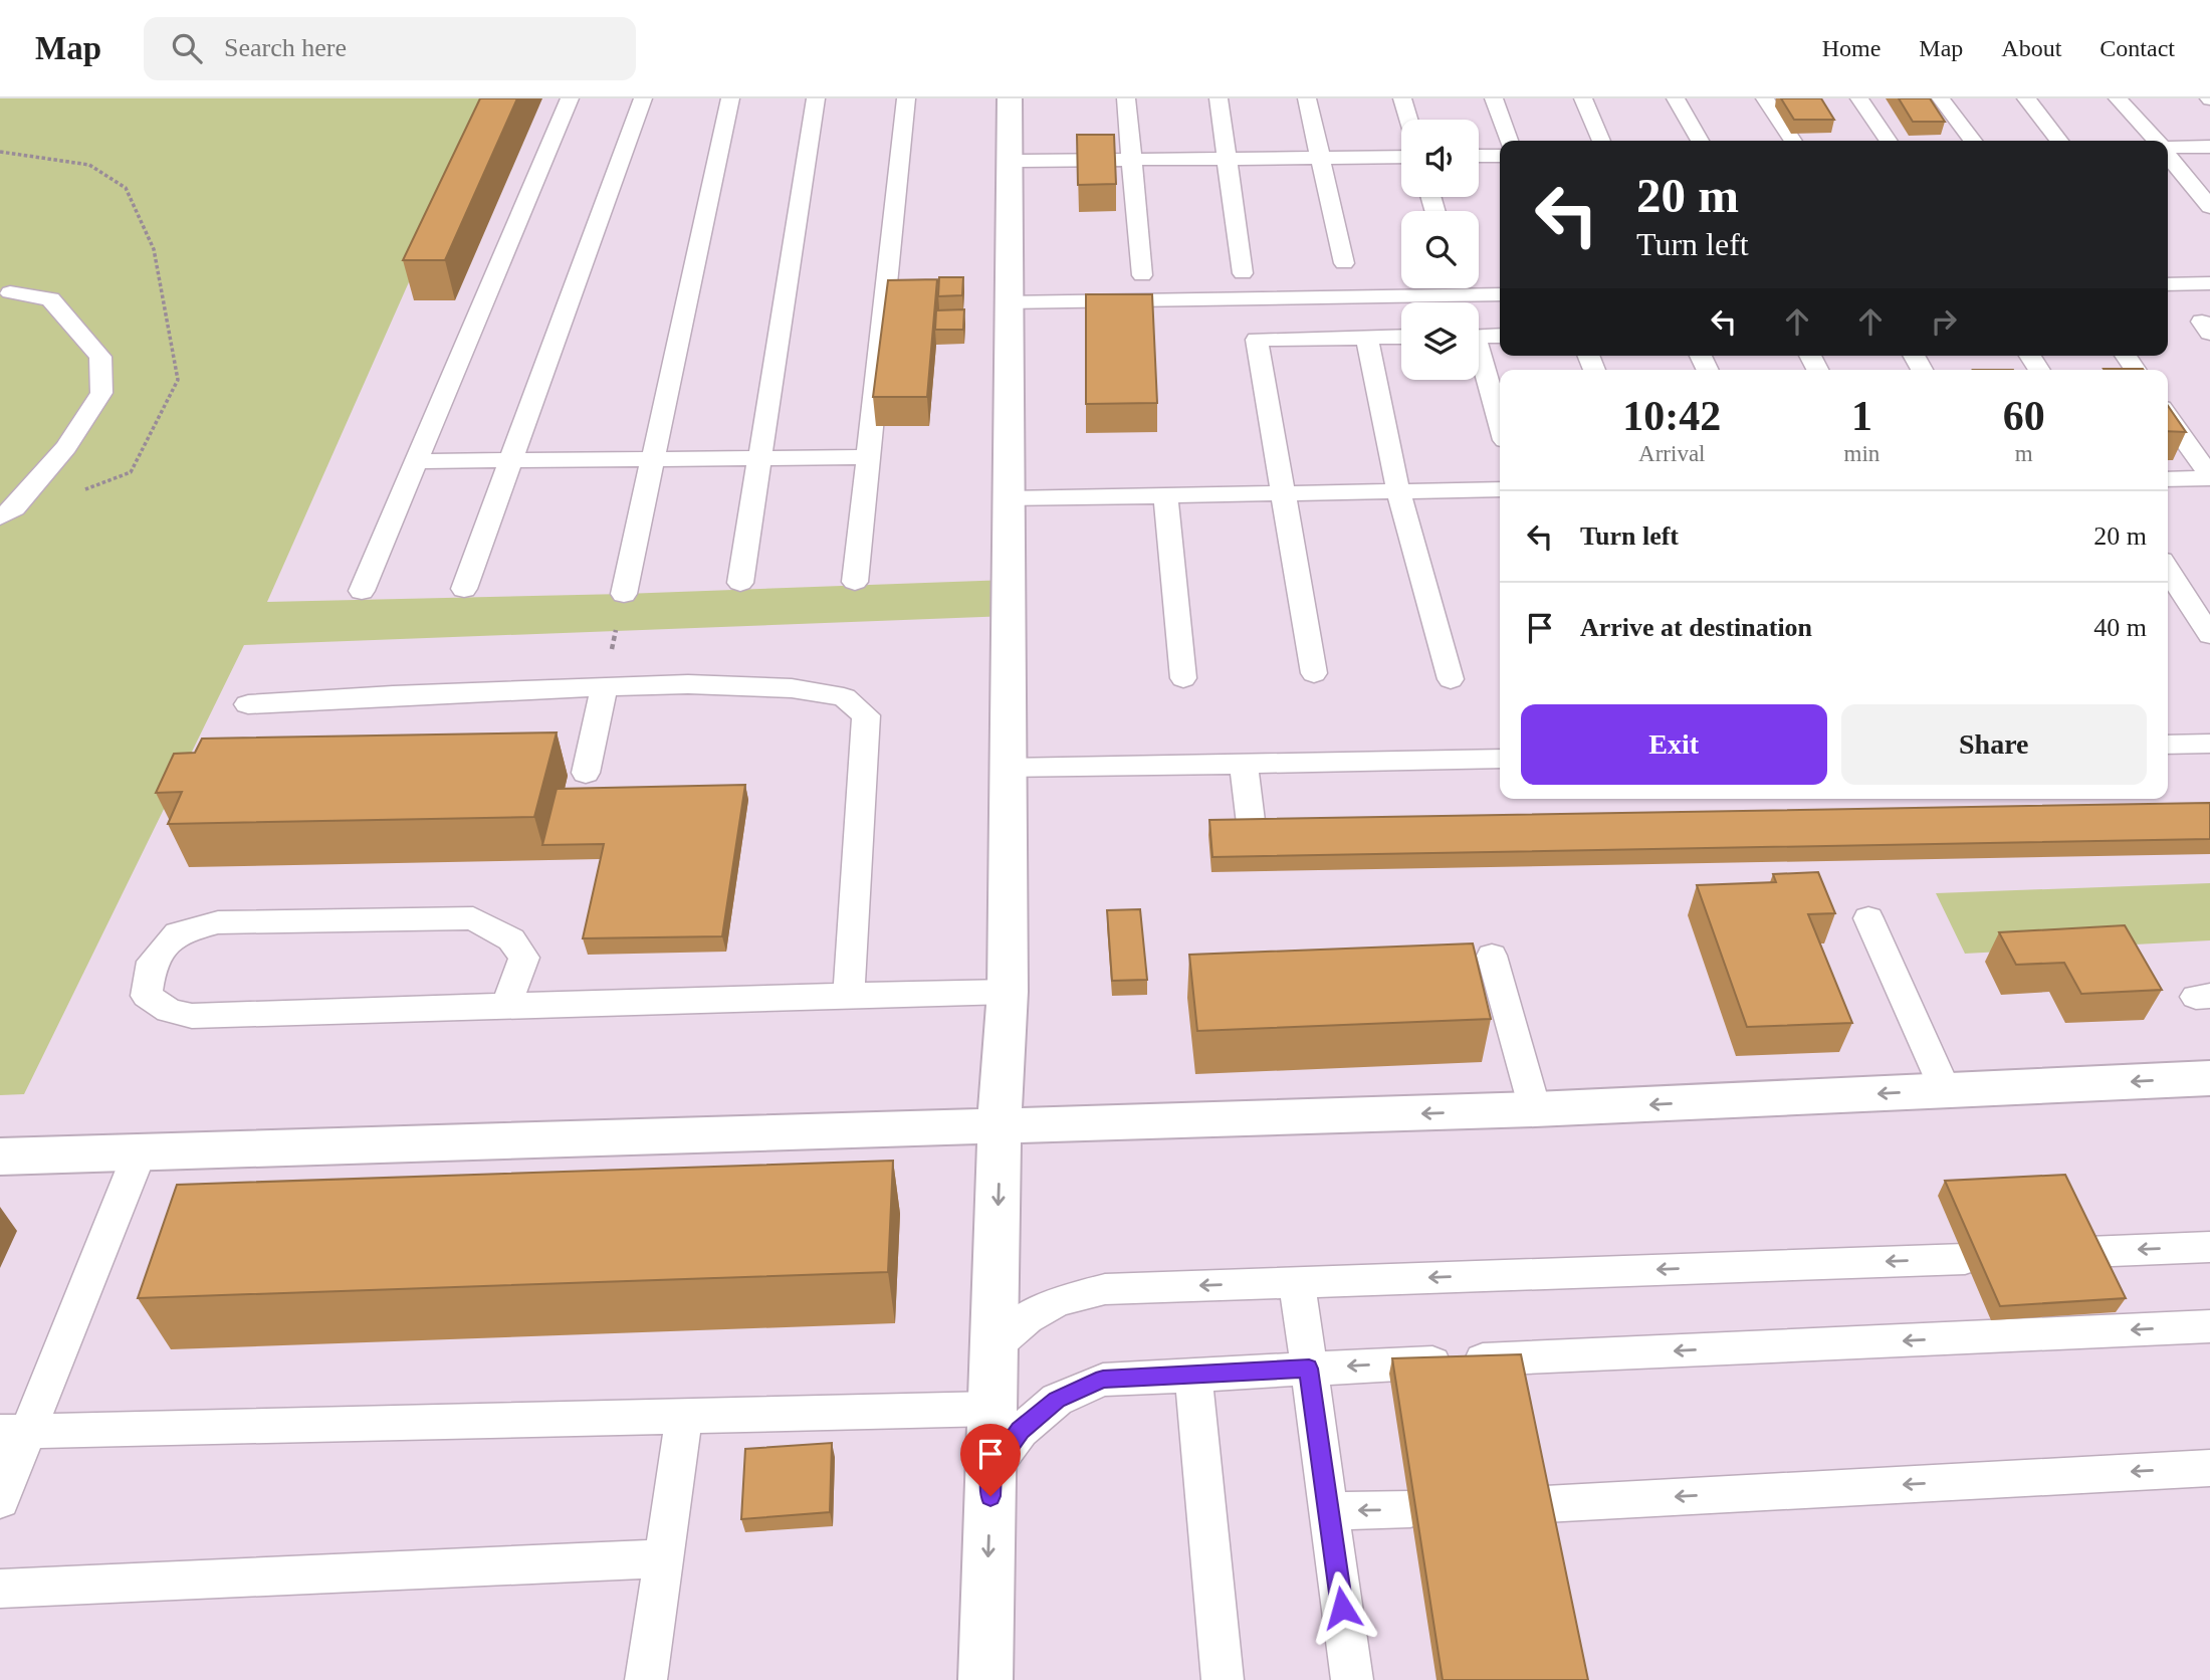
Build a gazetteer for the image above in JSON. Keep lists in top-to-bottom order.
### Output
{
  "page": {
    "header": "Map",
    "search": "Search here",
    "nav": [
      "Home",
      "Map",
      "About",
      "Contact"
    ],
    "turn": ["20 m", "Turn left"],
    "eta": [
      "10:42",
      "Arrival",
      "1",
      "min",
      "60",
      "m"
    ],
    "list": [
      {
        "name": "Turn left",
        "value": "20 m"
      },
      {
        "name": "Arrive at destination",
        "value": "40 m"
      }
    ],
    "buttons": ["Exit", "Share"]
  }
}
